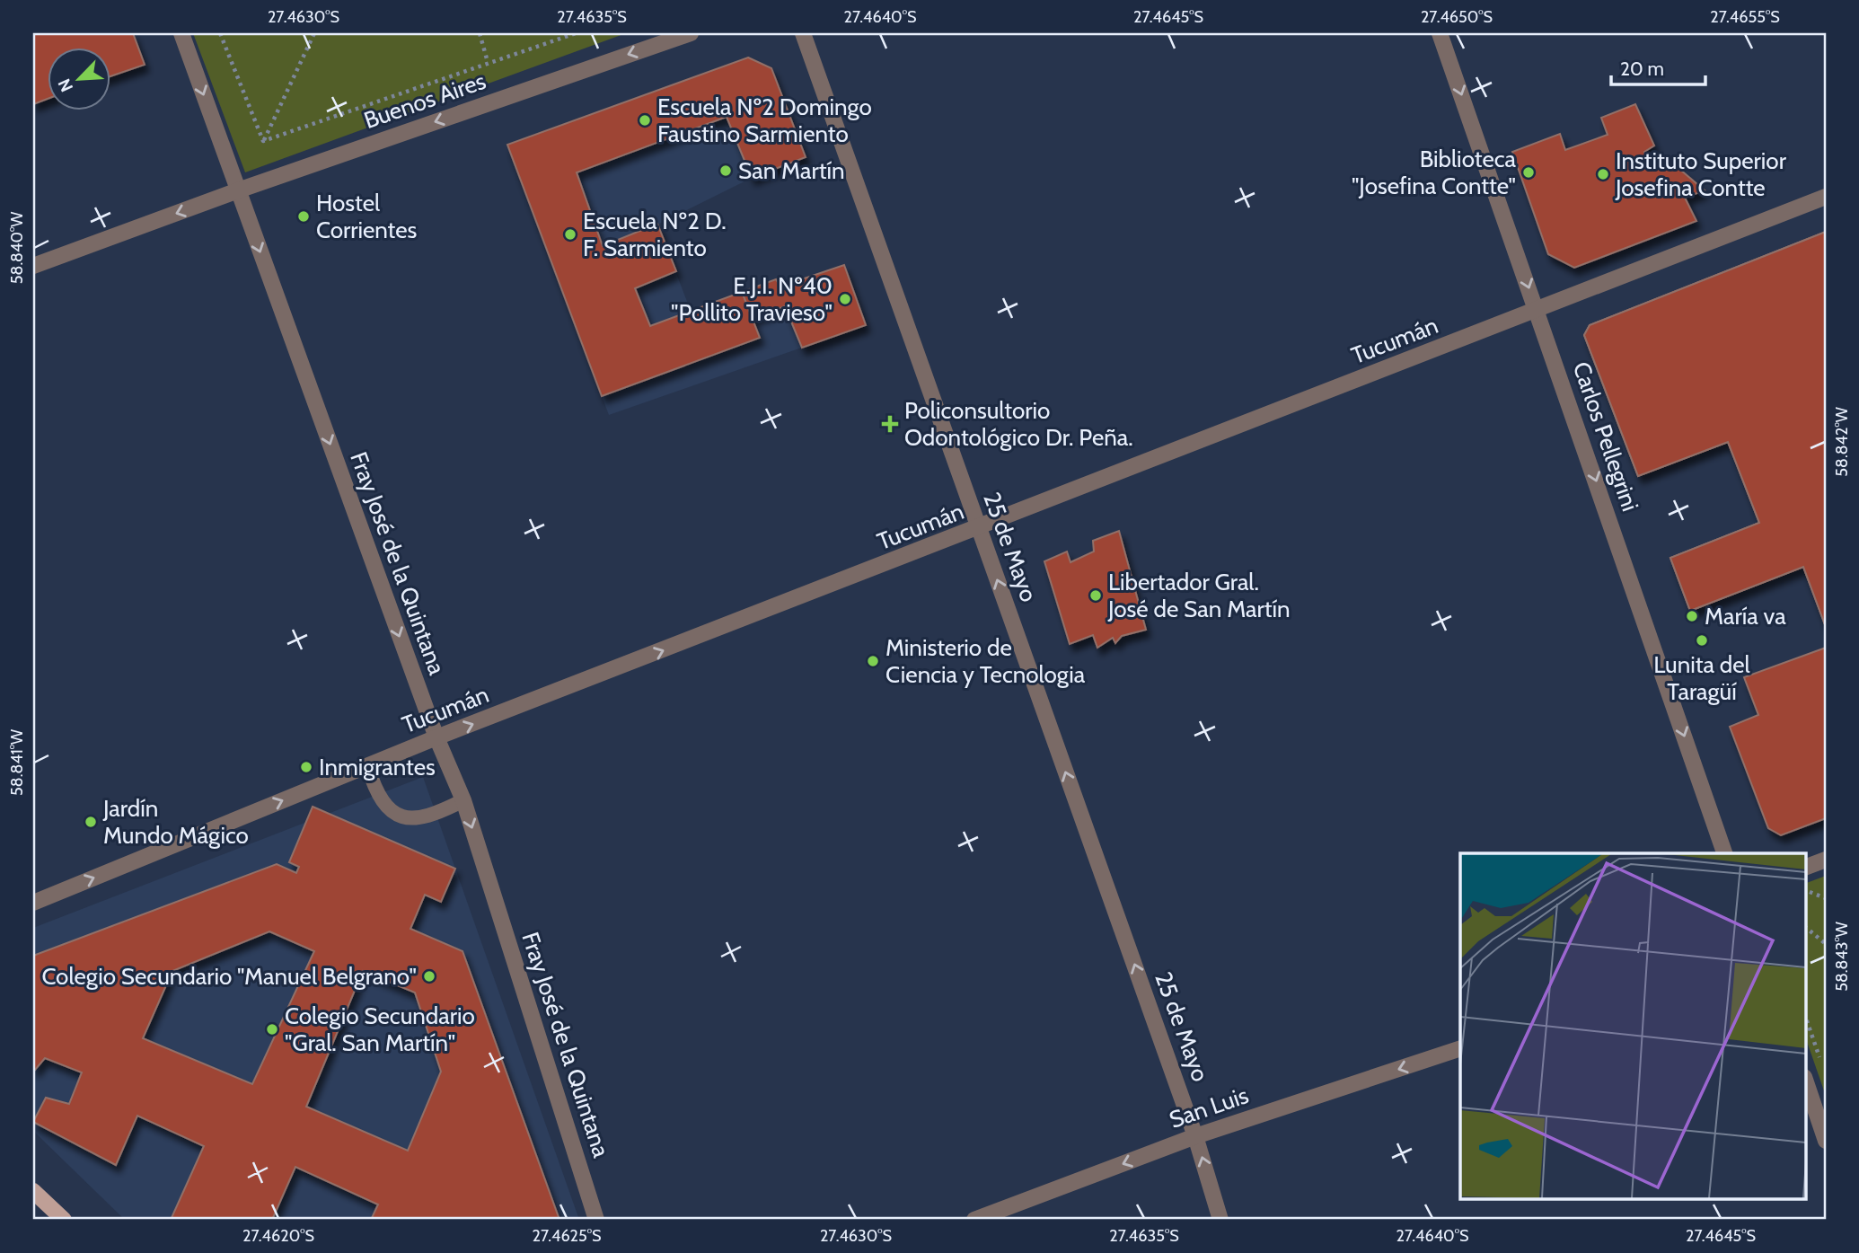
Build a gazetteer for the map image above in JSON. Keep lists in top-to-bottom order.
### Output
{
  "streets": {
    "street": [
      "Buenos Aires",
      "Tucumán",
      "Carlos Pellegrini",
      "25 de Mayo",
      "Fray José de la Quintana",
      "San Luis"
    ]
  },
  "crossings": [
    ["Buenos Aires", "Fray José de la Quintana"],
    ["Tucumán", "Carlos Pellegrini"],
    ["Tucumán", "25 de Mayo"],
    ["Tucumán", "Fray José de la Quintana"],
    ["25 de Mayo", "San Luis"]
  ],
  "one_way": [
    "Buenos Aires",
    "Tucumán",
    "Carlos Pellegrini",
    "25 de Mayo",
    "Fray José de la Quintana",
    "San Luis"
  ],
  "places": {
    "other": [
      "Escuela Nº2 Domingo Faustino Sarmiento",
      "San Martín",
      "Biblioteca \"Josefina Contte\"",
      "Instituto Superior Josefina Contte",
      "Hostel Corrientes",
      "Escuela Nº2 D. F. Sarmiento",
      "E.J.I. Nº40 \"Pollito Travieso\"",
      "Libertador Gral. José de San Martín",
      "María va",
      "Lunita del Taragüí",
      "Ministerio de Ciencia y Tecnologia",
      "Inmigrantes",
      "Jardín Mundo Mágico",
      "Colegio Secundario \"Manuel Belgrano\"",
      "Colegio Secundario \"Gral. San Martín\""
    ],
    "health": ["Policonsultorio Odontológico Dr. Peña."]
  },
  "scale_bar": "20 m",
  "north": "bottom left",
  "coordinates": [
    "27.4630°S",
    "27.4635°S",
    "27.4640°S",
    "27.4645°S",
    "27.4650°S",
    "27.4655°S",
    "58.840°W",
    "58.842°W",
    "58.841°W",
    "58.843°W",
    "27.4620°S",
    "27.4625°S"
  ]
}
